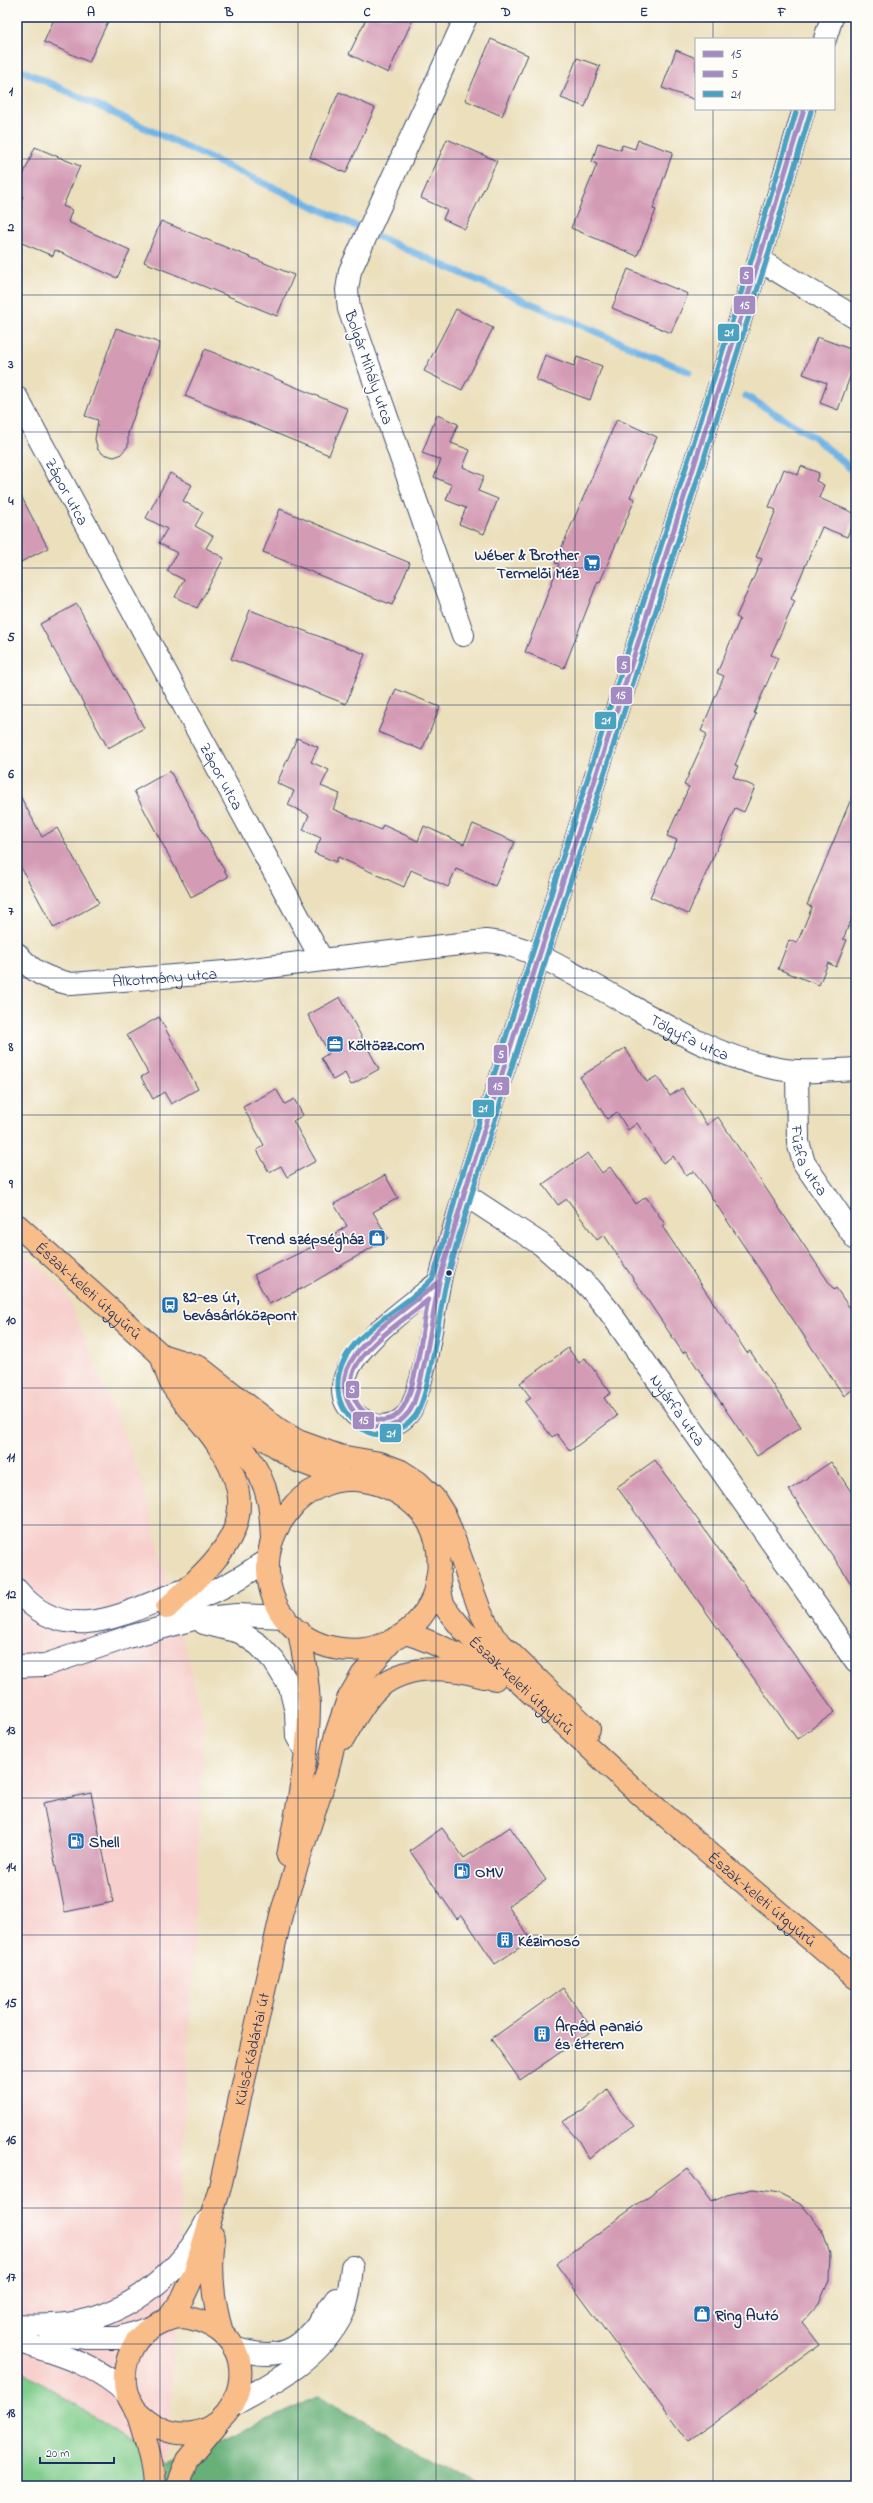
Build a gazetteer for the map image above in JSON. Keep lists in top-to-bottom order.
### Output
{
  "streets": {
    "main road": ["Észak-keleti útgyűrű", "Külső-Kádártai út"],
    "street": [
      "Bolgár Mihály utca",
      "Zápor utca",
      "Alkotmány utca",
      "Tölgyfa utca",
      "Fűzfa utca",
      "Nyárfa utca"
    ]
  },
  "crossings": [
    ["Zápor utca", "Alkotmány utca"],
    ["Tölgyfa utca", "Fűzfa utca"]
  ],
  "places": {
    "supermarket": ["Wéber & Brother Termelői Méz"],
    "office": ["Költözz.com"],
    "shop": ["Trend szépségház", "Ring Autó"],
    "bus stop": ["82-es út, bevásárlóközpont"],
    "fuel station": ["Shell", "OMV"],
    "building": ["Kézimosó", "Árpád panzió és étterem"]
  },
  "lines": ["transit line 15", "transit line 5", "transit line 21"],
  "legend": ["15", "5", "21"],
  "scale_bar": "20 m",
  "grid": {
    "columns": [
      "A",
      "B",
      "C",
      "D",
      "E",
      "F"
    ],
    "rows": [
      "1",
      "2",
      "3",
      "4",
      "5",
      "6",
      "7",
      "8",
      "9",
      "10",
      "11",
      "12",
      "13",
      "14",
      "15",
      "16",
      "17",
      "18"
    ]
  }
}
